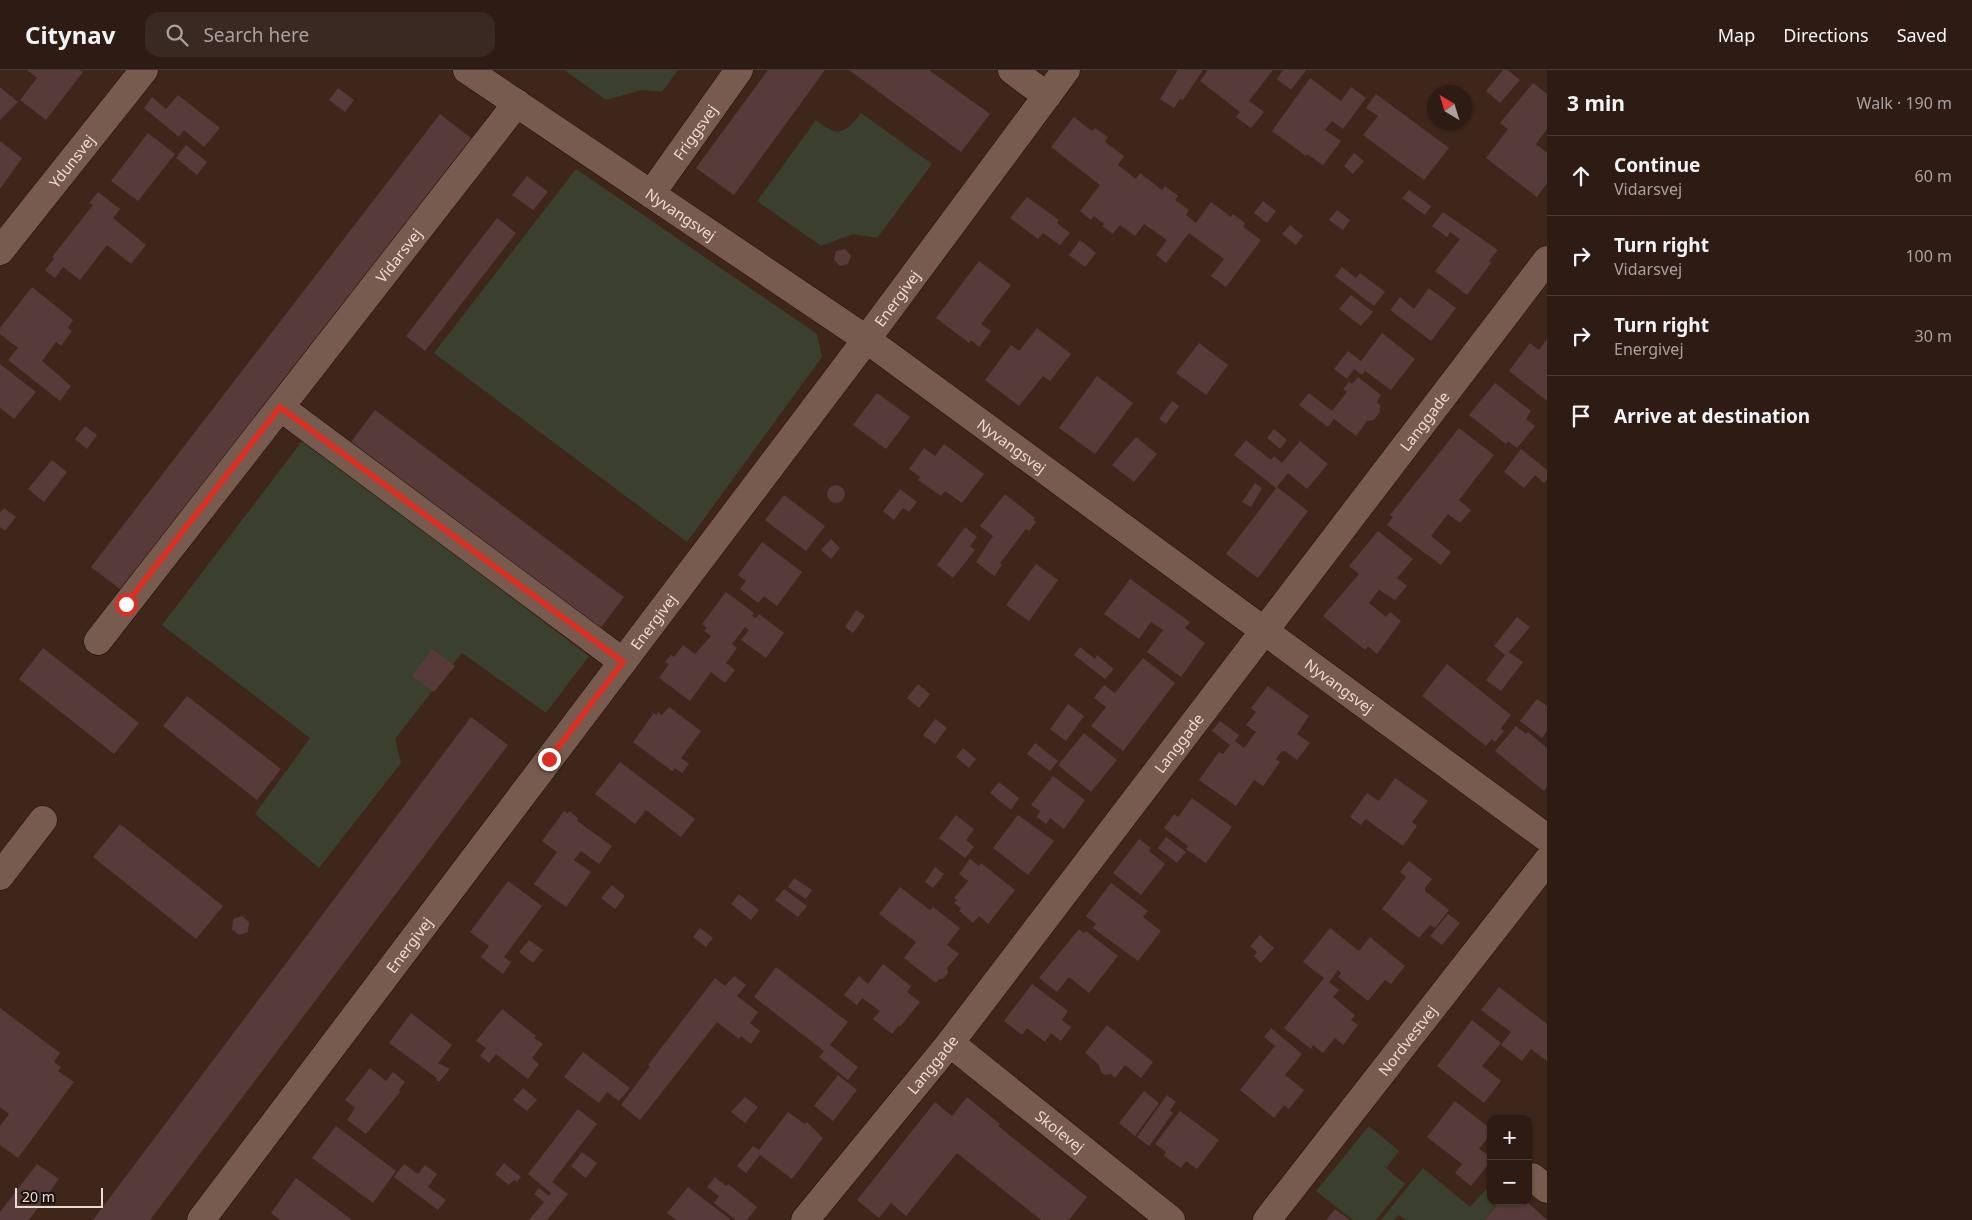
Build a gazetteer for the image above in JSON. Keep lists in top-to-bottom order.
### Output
{
  "streets": {
    "street": [
      "Friggsvej",
      "Ydunsvej",
      "Nyvangsvej",
      "Vidarsvej",
      "Energivej",
      "Langgade",
      "Nordvestvej",
      "Skolevej"
    ]
  },
  "crossings": [
    ["Friggsvej", "Nyvangsvej"],
    ["Nyvangsvej", "Vidarsvej"],
    ["Nyvangsvej", "Energivej"],
    ["Nyvangsvej", "Langgade"],
    ["Langgade", "Skolevej"]
  ],
  "scale_bar": "20 m",
  "north": "top left",
  "page": {
    "header": "Citynav",
    "search": "Search here",
    "nav": ["Map", "Directions", "Saved"],
    "heading": ["3 min", "Walk · 190 m"],
    "list": [
      ["Continue", "Vidarsvej", "60 m"],
      ["Turn right", "Vidarsvej", "100 m"],
      ["Turn right", "Energivej", "30 m"],
      "Arrive at destination"
    ],
    "map_buttons": ["+", "−"],
    "scale": "20 m"
  }
}
